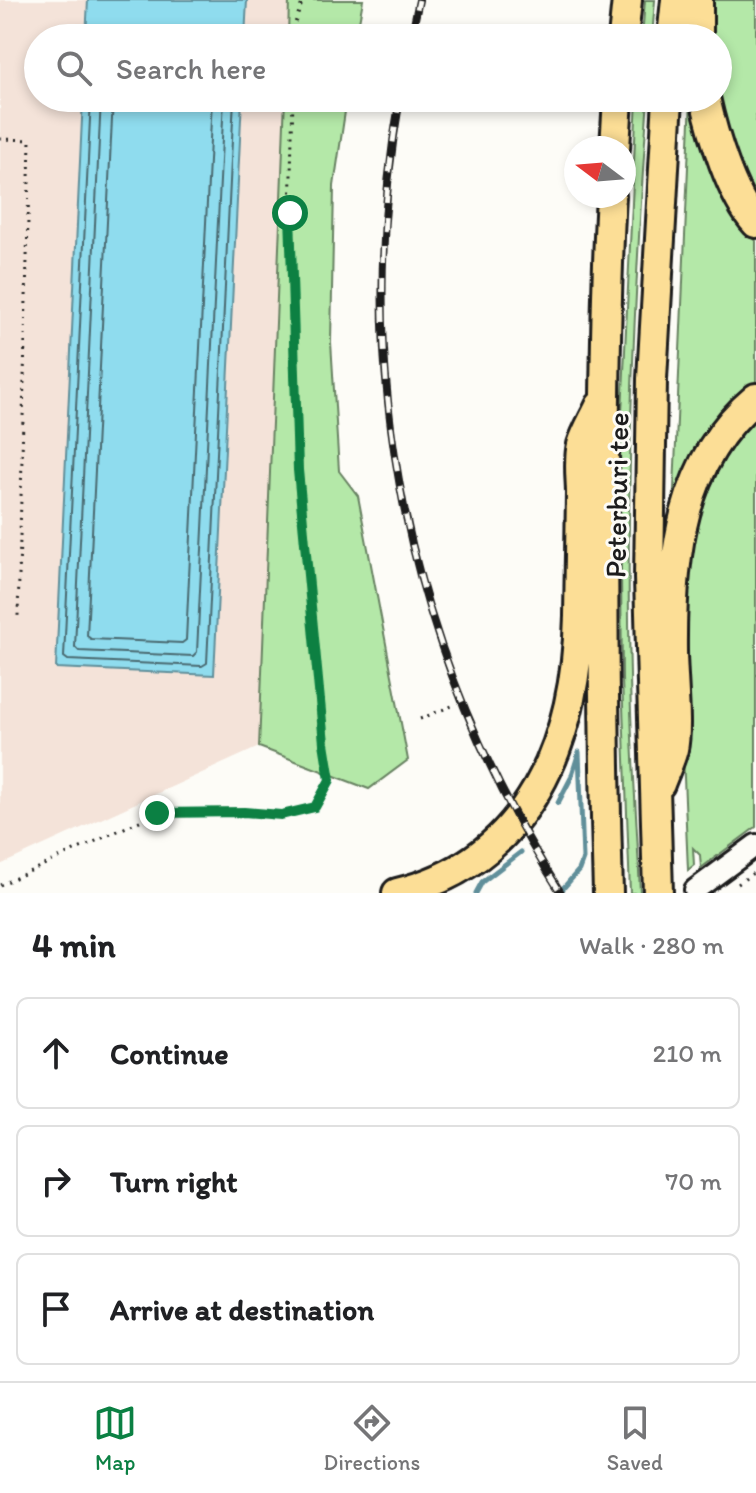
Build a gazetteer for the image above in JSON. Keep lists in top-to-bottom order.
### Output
{
  "streets": {
    "highway": ["Peterburi tee"]
  },
  "north": "left",
  "page": {
    "search": "Search here",
    "heading": ["4 min", "Walk · 280 m"],
    "list": [
      ["Continue", "210 m"],
      ["Turn right", "70 m"],
      "Arrive at destination"
    ],
    "nav": ["Map", "Directions", "Saved"]
  }
}
